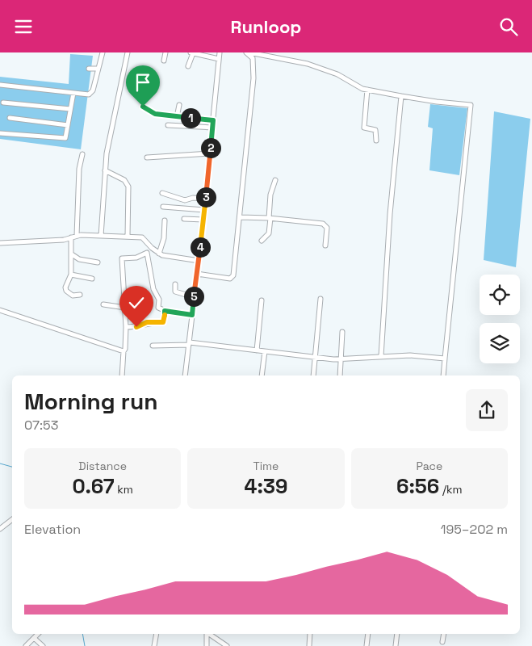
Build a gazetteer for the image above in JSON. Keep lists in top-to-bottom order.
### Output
{
  "page": {
    "header": "Runloop",
    "pins": [
      "1",
      "2",
      "3",
      "4",
      "5"
    ],
    "heading": ["Morning run", "07:53"],
    "stats": [
      ["Distance", "0.67 km"],
      ["Time", "4:39"],
      ["Pace", "6:56 /km"]
    ],
    "chart": ["Elevation", "195–202 m"]
  }
}
